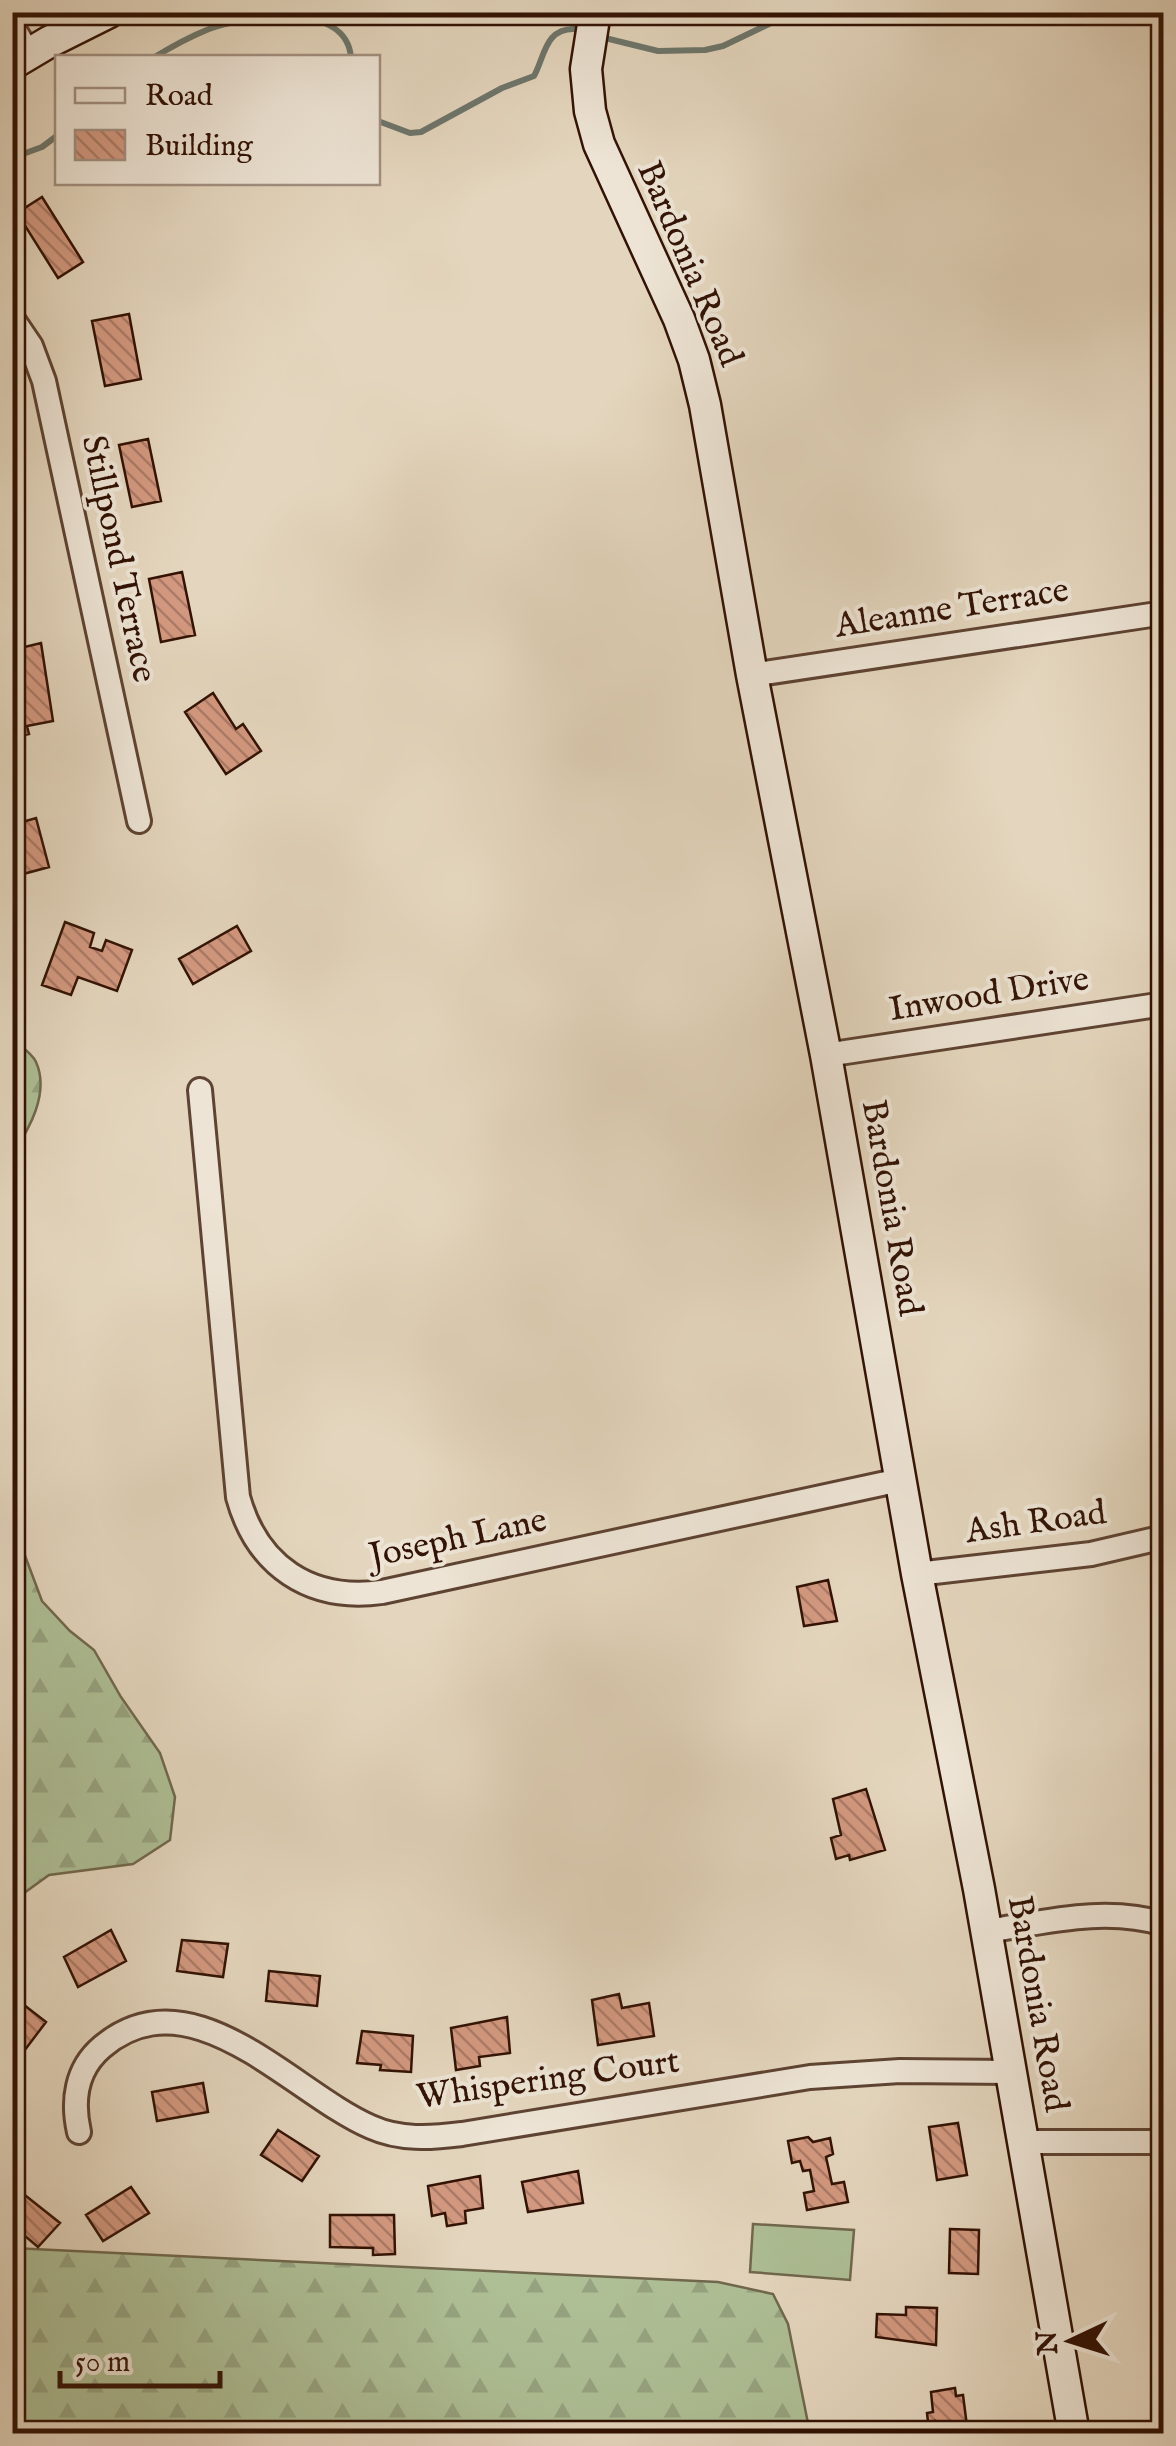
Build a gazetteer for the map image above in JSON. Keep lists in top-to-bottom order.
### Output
{
  "streets": {
    "street": [
      "Bardonia Road",
      "Stillpond Terrace",
      "Aleanne Terrace",
      "Inwood Drive",
      "Ash Road",
      "Joseph Lane",
      "Whispering Court"
    ]
  },
  "crossings": [
    ["Bardonia Road", "Aleanne Terrace"],
    ["Bardonia Road", "Inwood Drive"],
    ["Bardonia Road", "Ash Road"],
    ["Bardonia Road", "Joseph Lane"],
    ["Bardonia Road", "Whispering Court"]
  ],
  "legend": ["Road", "Building"],
  "scale_bar": "50 m",
  "north": "left"
}
